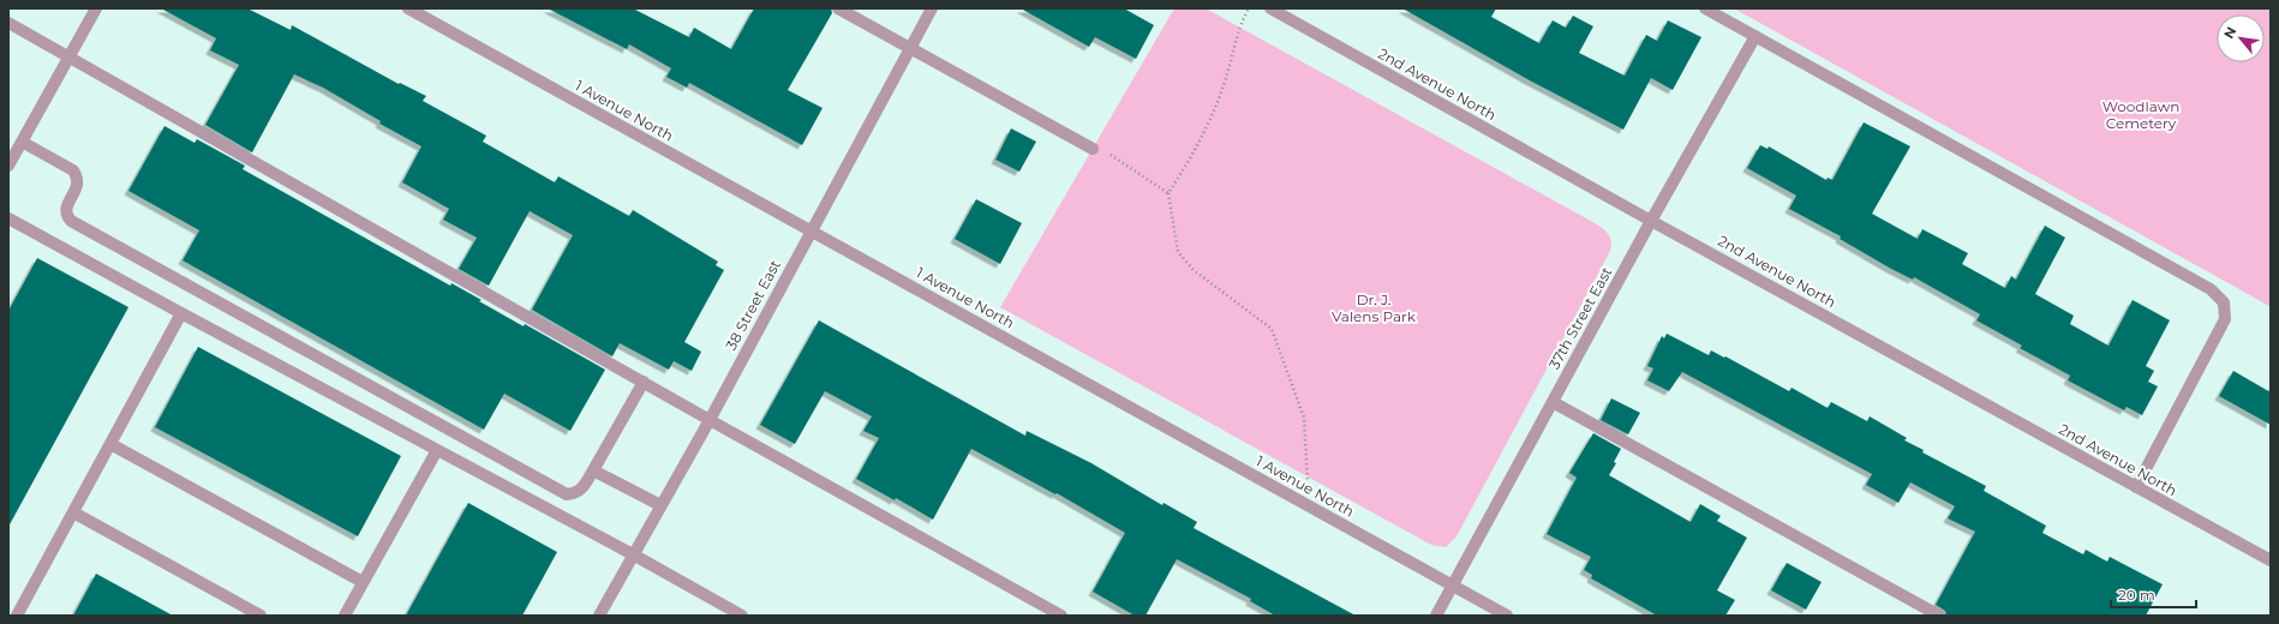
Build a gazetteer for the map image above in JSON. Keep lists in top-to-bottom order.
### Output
{
  "streets": {
    "street": [
      "2nd Avenue North",
      "1 Avenue North",
      "38 Street East",
      "37th Street East"
    ]
  },
  "crossings": [
    ["2nd Avenue North", "37th Street East"],
    ["1 Avenue North", "38 Street East"],
    ["1 Avenue North", "37th Street East"]
  ],
  "parks": ["Woodlawn Cemetery", "Dr. J. Valens Park"],
  "scale_bar": "20 m",
  "north": "top left"
}
